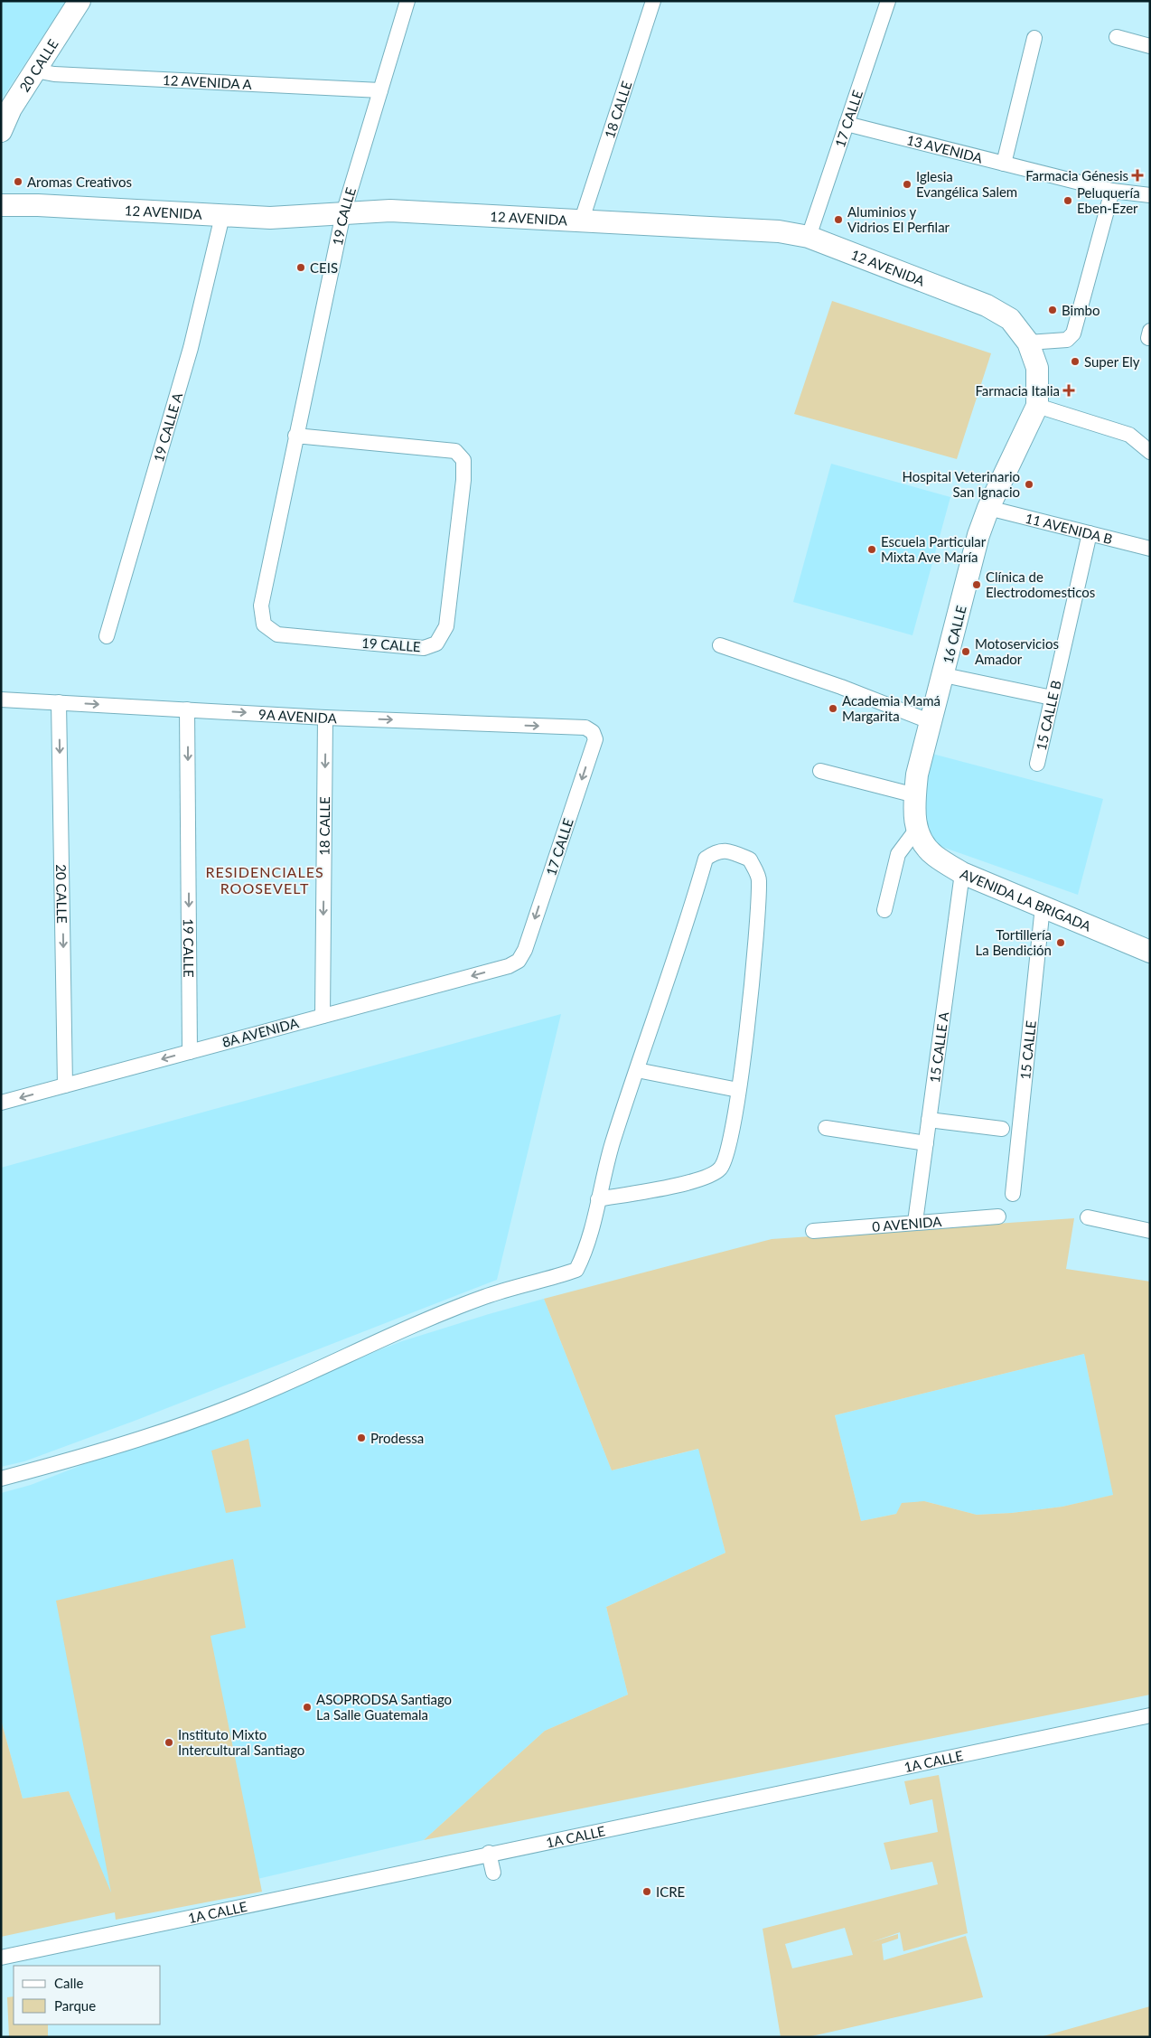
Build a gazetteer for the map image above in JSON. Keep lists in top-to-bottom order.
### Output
{
  "streets": {
    "main road": [
      "20 CALLE",
      "12 AVENIDA",
      "16 CALLE",
      "AVENIDA LA BRIGADA"
    ],
    "street": [
      "12 AVENIDA A",
      "18 CALLE",
      "17 CALLE",
      "13 AVENIDA",
      "19 CALLE",
      "19 CALLE A",
      "11 AVENIDA B",
      "15 CALLE B",
      "9A AVENIDA",
      "8A AVENIDA",
      "15 CALLE A",
      "15 CALLE",
      "0 AVENIDA",
      "1A CALLE"
    ]
  },
  "crossings": [
    ["20 CALLE", "12 AVENIDA A"],
    ["20 CALLE", "9A AVENIDA"],
    ["20 CALLE", "8A AVENIDA"],
    ["12 AVENIDA A", "19 CALLE"],
    ["18 CALLE", "12 AVENIDA"],
    ["18 CALLE", "9A AVENIDA"],
    ["18 CALLE", "8A AVENIDA"],
    ["17 CALLE", "13 AVENIDA"],
    ["17 CALLE", "12 AVENIDA"],
    ["17 CALLE", "9A AVENIDA"],
    ["17 CALLE", "8A AVENIDA"],
    ["12 AVENIDA", "19 CALLE"],
    ["12 AVENIDA", "19 CALLE A"],
    ["12 AVENIDA", "16 CALLE"],
    ["19 CALLE", "9A AVENIDA"],
    ["19 CALLE", "8A AVENIDA"],
    ["11 AVENIDA B", "16 CALLE"],
    ["11 AVENIDA B", "15 CALLE B"],
    ["16 CALLE", "AVENIDA LA BRIGADA"],
    ["AVENIDA LA BRIGADA", "15 CALLE A"],
    ["AVENIDA LA BRIGADA", "15 CALLE"],
    ["15 CALLE A", "0 AVENIDA"]
  ],
  "one_way": [
    "20 CALLE",
    "18 CALLE",
    "17 CALLE",
    "9A AVENIDA",
    "8A AVENIDA"
  ],
  "districts": ["RESIDENCIALES ROOSEVELT"],
  "places": {
    "health": ["Farmacia Génesis", "Farmacia Italia"],
    "other": [
      "Aromas Creativos",
      "Iglesia Evangélica Salem",
      "Peluquería Eben-Ezer",
      "Aluminios y Vidrios El Perfilar",
      "CEIS",
      "Bimbo",
      "Super Ely",
      "Hospital Veterinario San Ignacio",
      "Escuela Particular Mixta Ave María",
      "Clínica de Electrodomesticos",
      "Motoservicios Amador",
      "Academia Mamá Margarita",
      "Tortillería La Bendición",
      "Prodessa",
      "ASOPRODSA Santiago La Salle Guatemala",
      "Instituto Mixto Intercultural Santiago",
      "ICRE"
    ]
  },
  "legend": ["Calle", "Parque"]
}
